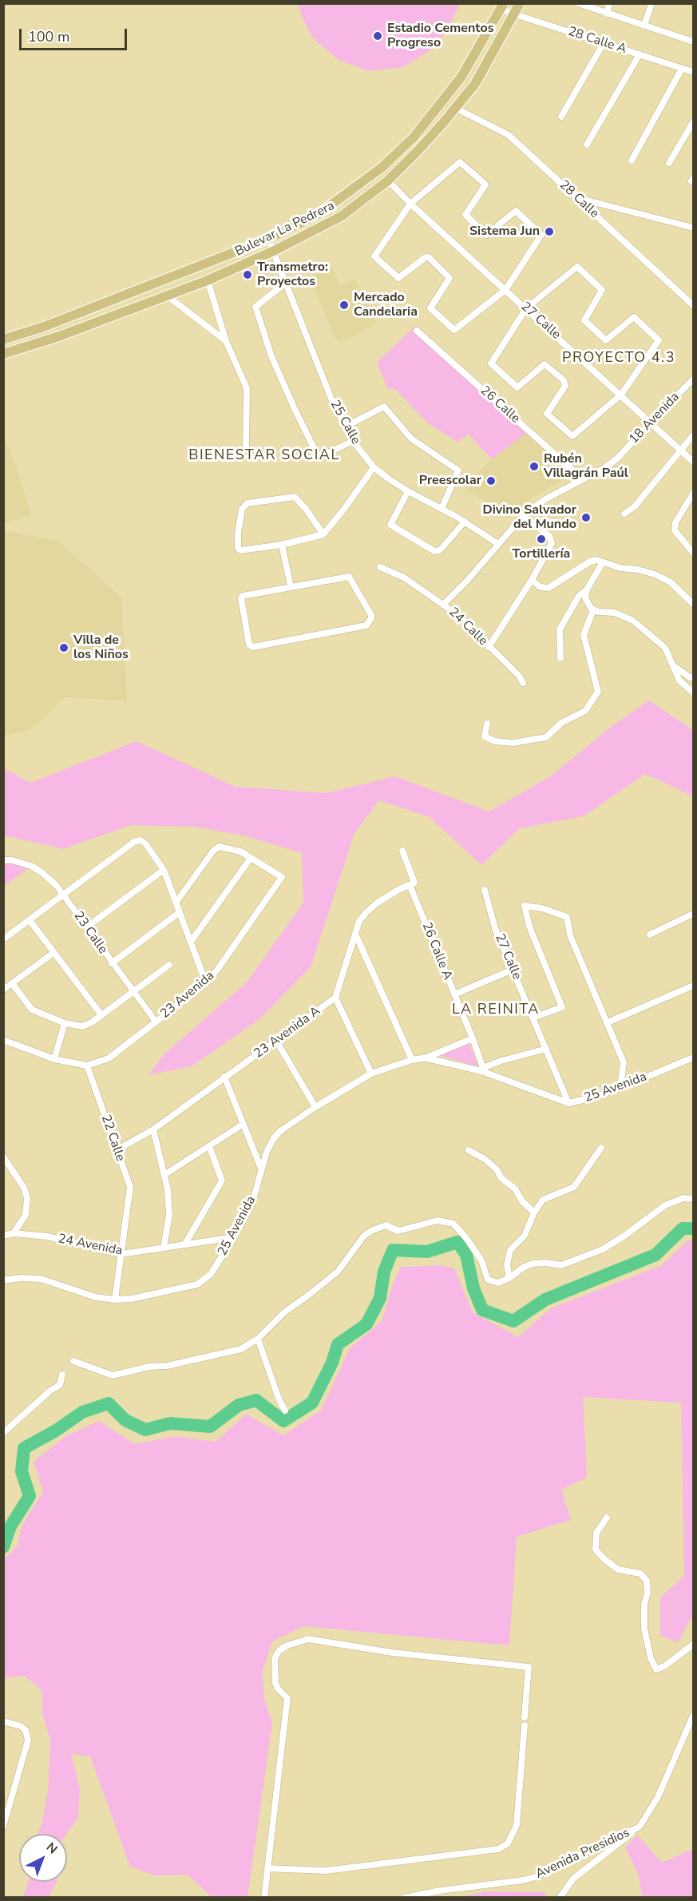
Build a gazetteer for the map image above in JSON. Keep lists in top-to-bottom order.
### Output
{
  "streets": {
    "main road": ["Bulevar La Pedrera"],
    "street": [
      "28 Calle A",
      "28 Calle",
      "27 Calle",
      "26 Calle",
      "18 Avenida",
      "25 Calle",
      "24 Calle",
      "23 Calle",
      "26 Calle A",
      "23 Avenida",
      "23 Avenida A",
      "25 Avenida",
      "22 Calle",
      "24 Avenida",
      "Avenida Presidios"
    ]
  },
  "crossings": [
    ["28 Calle A", "Bulevar La Pedrera"],
    ["28 Calle", "Bulevar La Pedrera"],
    ["Bulevar La Pedrera", "27 Calle"],
    ["Bulevar La Pedrera", "25 Calle"],
    ["27 Calle", "18 Avenida"],
    ["27 Calle", "25 Avenida"],
    ["26 Calle", "18 Avenida"],
    ["18 Avenida", "25 Calle"],
    ["18 Avenida", "24 Calle"],
    ["23 Calle", "23 Avenida"],
    ["26 Calle A", "25 Avenida"],
    ["23 Avenida", "22 Calle"],
    ["23 Avenida A", "22 Calle"],
    ["25 Avenida", "22 Calle"],
    ["25 Avenida", "24 Avenida"],
    ["22 Calle", "24 Avenida"]
  ],
  "districts": ["PROYECTO 4.3", "BIENESTAR SOCIAL", "LA REINITA"],
  "places": [
    "Estadio Cementos Progreso",
    "Sistema Jun",
    "Transmetro: Proyectos",
    "Mercado Candelaria",
    "Rubén Villagrán Paúl",
    "Preescolar",
    "Divino Salvador del Mundo",
    "Tortillería",
    "Villa de los Niños"
  ],
  "scale_bar": "100 m",
  "north": "top right"
}
